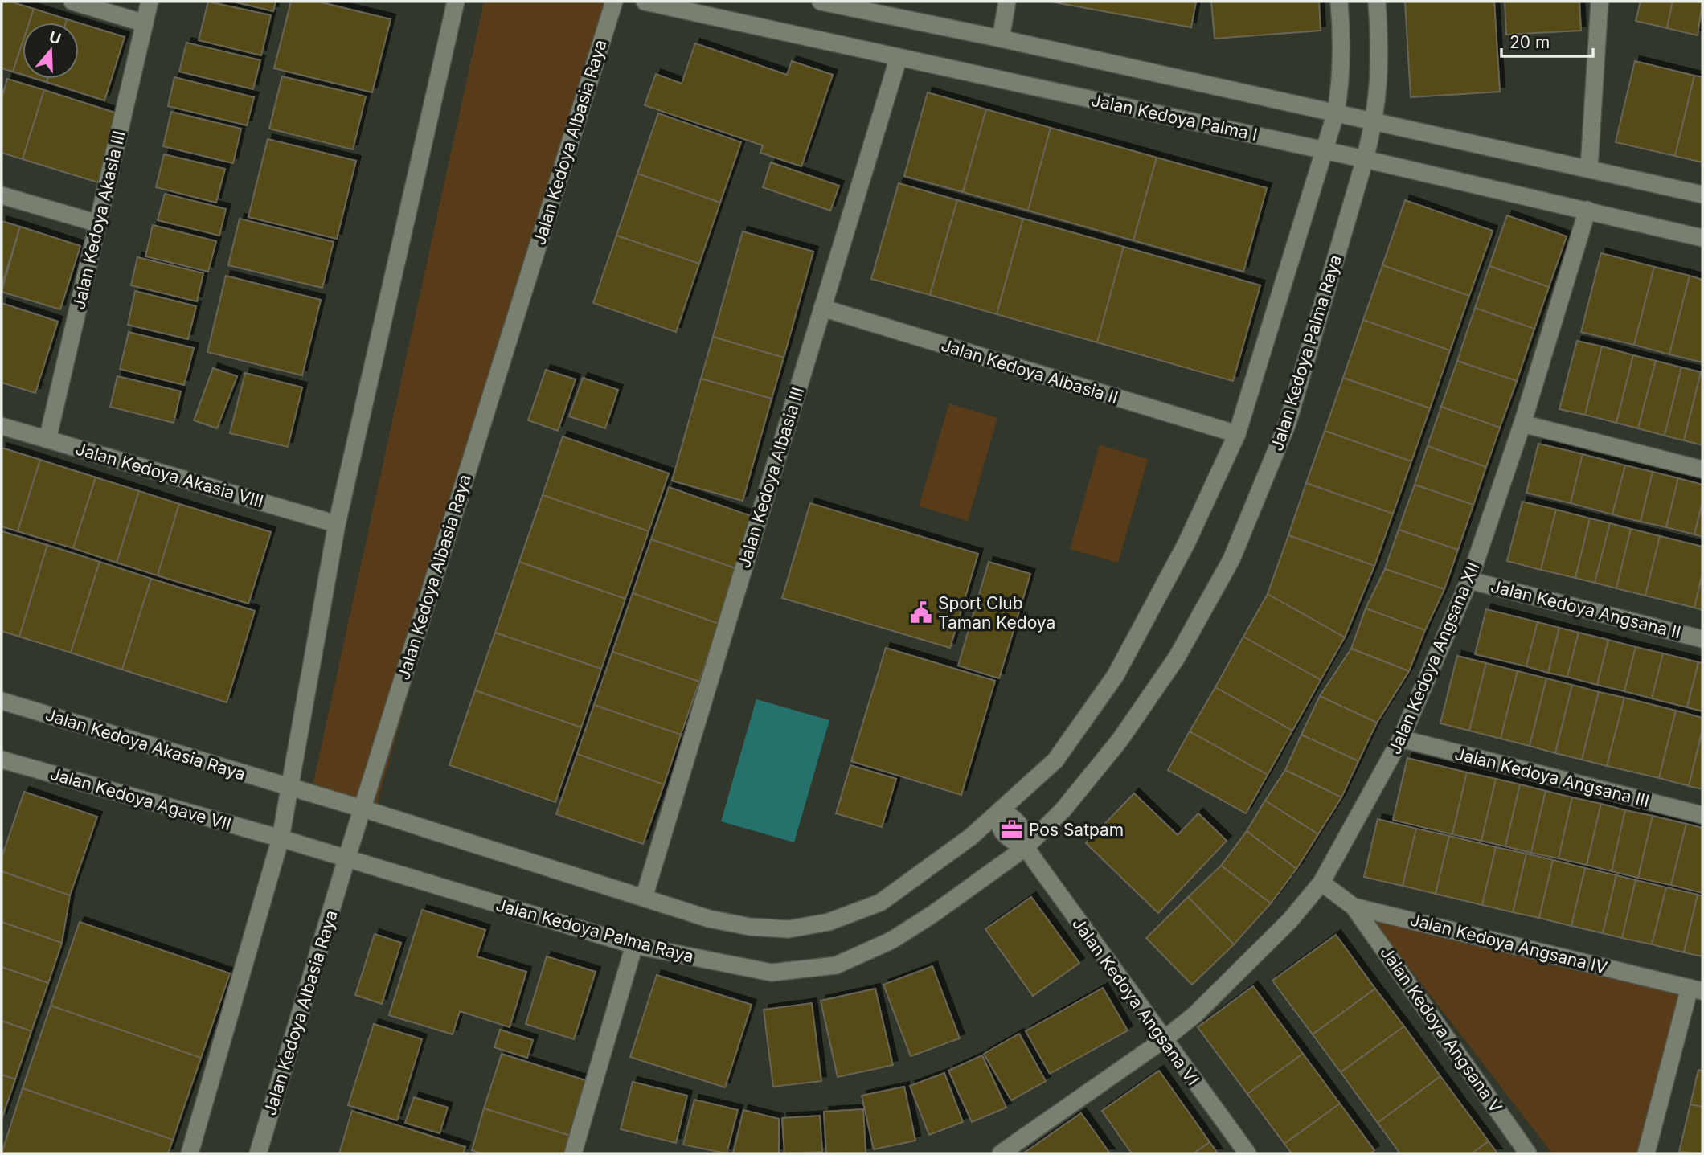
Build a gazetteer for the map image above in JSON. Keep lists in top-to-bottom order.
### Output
{
  "streets": {
    "street": [
      "Jalan Kedoya Palma I",
      "Jalan Kedoya Albasia Raya",
      "Jalan Kedoya Akasia III",
      "Jalan Kedoya Palma Raya",
      "Jalan Kedoya Albasia II",
      "Jalan Kedoya Akasia VIII",
      "Jalan Kedoya Albasia III",
      "Jalan Kedoya Angsana II",
      "Jalan Kedoya Angsana XII",
      "Jalan Kedoya Akasia Raya",
      "Jalan Kedoya Angsana III",
      "Jalan Kedoya Agave VII",
      "Jalan Kedoya Angsana IV",
      "Jalan Kedoya Angsana VI",
      "Jalan Kedoya Angsana V"
    ]
  },
  "crossings": [
    ["Jalan Kedoya Palma I", "Jalan Kedoya Palma Raya"],
    ["Jalan Kedoya Palma I", "Jalan Kedoya Albasia III"],
    ["Jalan Kedoya Palma I", "Jalan Kedoya Angsana XII"],
    ["Jalan Kedoya Albasia Raya", "Jalan Kedoya Palma Raya"],
    ["Jalan Kedoya Akasia III", "Jalan Kedoya Akasia VIII"],
    ["Jalan Kedoya Palma Raya", "Jalan Kedoya Agave VII"],
    ["Jalan Kedoya Palma Raya", "Jalan Kedoya Angsana VI"],
    ["Jalan Kedoya Albasia II", "Jalan Kedoya Albasia III"],
    ["Jalan Kedoya Angsana II", "Jalan Kedoya Angsana XII"],
    ["Jalan Kedoya Angsana XII", "Jalan Kedoya Angsana III"],
    ["Jalan Kedoya Angsana XII", "Jalan Kedoya Angsana IV"],
    ["Jalan Kedoya Angsana XII", "Jalan Kedoya Angsana VI"],
    ["Jalan Kedoya Angsana IV", "Jalan Kedoya Angsana V"]
  ],
  "places": {
    "public building": ["Sport Club Taman Kedoya"],
    "office": ["Pos Satpam"]
  },
  "scale_bar": "20 m",
  "north": "top"
}
